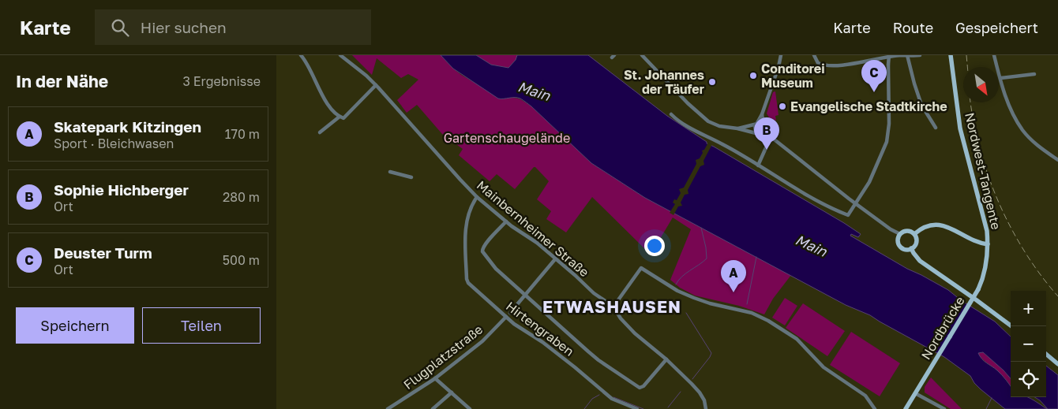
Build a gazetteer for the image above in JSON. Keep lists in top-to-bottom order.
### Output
{
  "streets": {
    "main road": ["Nordwest-Tangente", "Nordbrücke"],
    "street": ["Mainbernheimer Straße", "Hirtengraben", "Flugplatzstraße"]
  },
  "crossings": [
    ["Nordwest-Tangente", "Nordbrücke"],
    ["Mainbernheimer Straße", "Hirtengraben"],
    ["Mainbernheimer Straße", "Flugplatzstraße"],
    ["Hirtengraben", "Flugplatzstraße"]
  ],
  "districts": ["ETWASHAUSEN"],
  "water": ["Main"],
  "parks": ["Gartenschaugelände"],
  "places": ["Conditorei Museum", "St. Johannes der Täufer", "Evangelische Stadtkirche"],
  "north": "bottom right",
  "page": {
    "header": "Karte",
    "search": "Hier suchen",
    "nav": ["Karte", "Route", "Gespeichert"],
    "heading": ["In der Nähe", "3 Ergebnisse"],
    "pins": ["C", "B", "A"],
    "list": [
      {
        "mark": "A",
        "name": "Skatepark Kitzingen",
        "note": "Sport · Bleichwasen",
        "value": "170 m"
      },
      {
        "mark": "B",
        "name": "Sophie Hichberger",
        "note": "Ort",
        "value": "280 m"
      },
      {
        "mark": "C",
        "name": "Deuster Turm",
        "note": "Ort",
        "value": "500 m"
      }
    ],
    "map_buttons": ["+", "−"],
    "buttons": ["Speichern", "Teilen"]
  }
}
